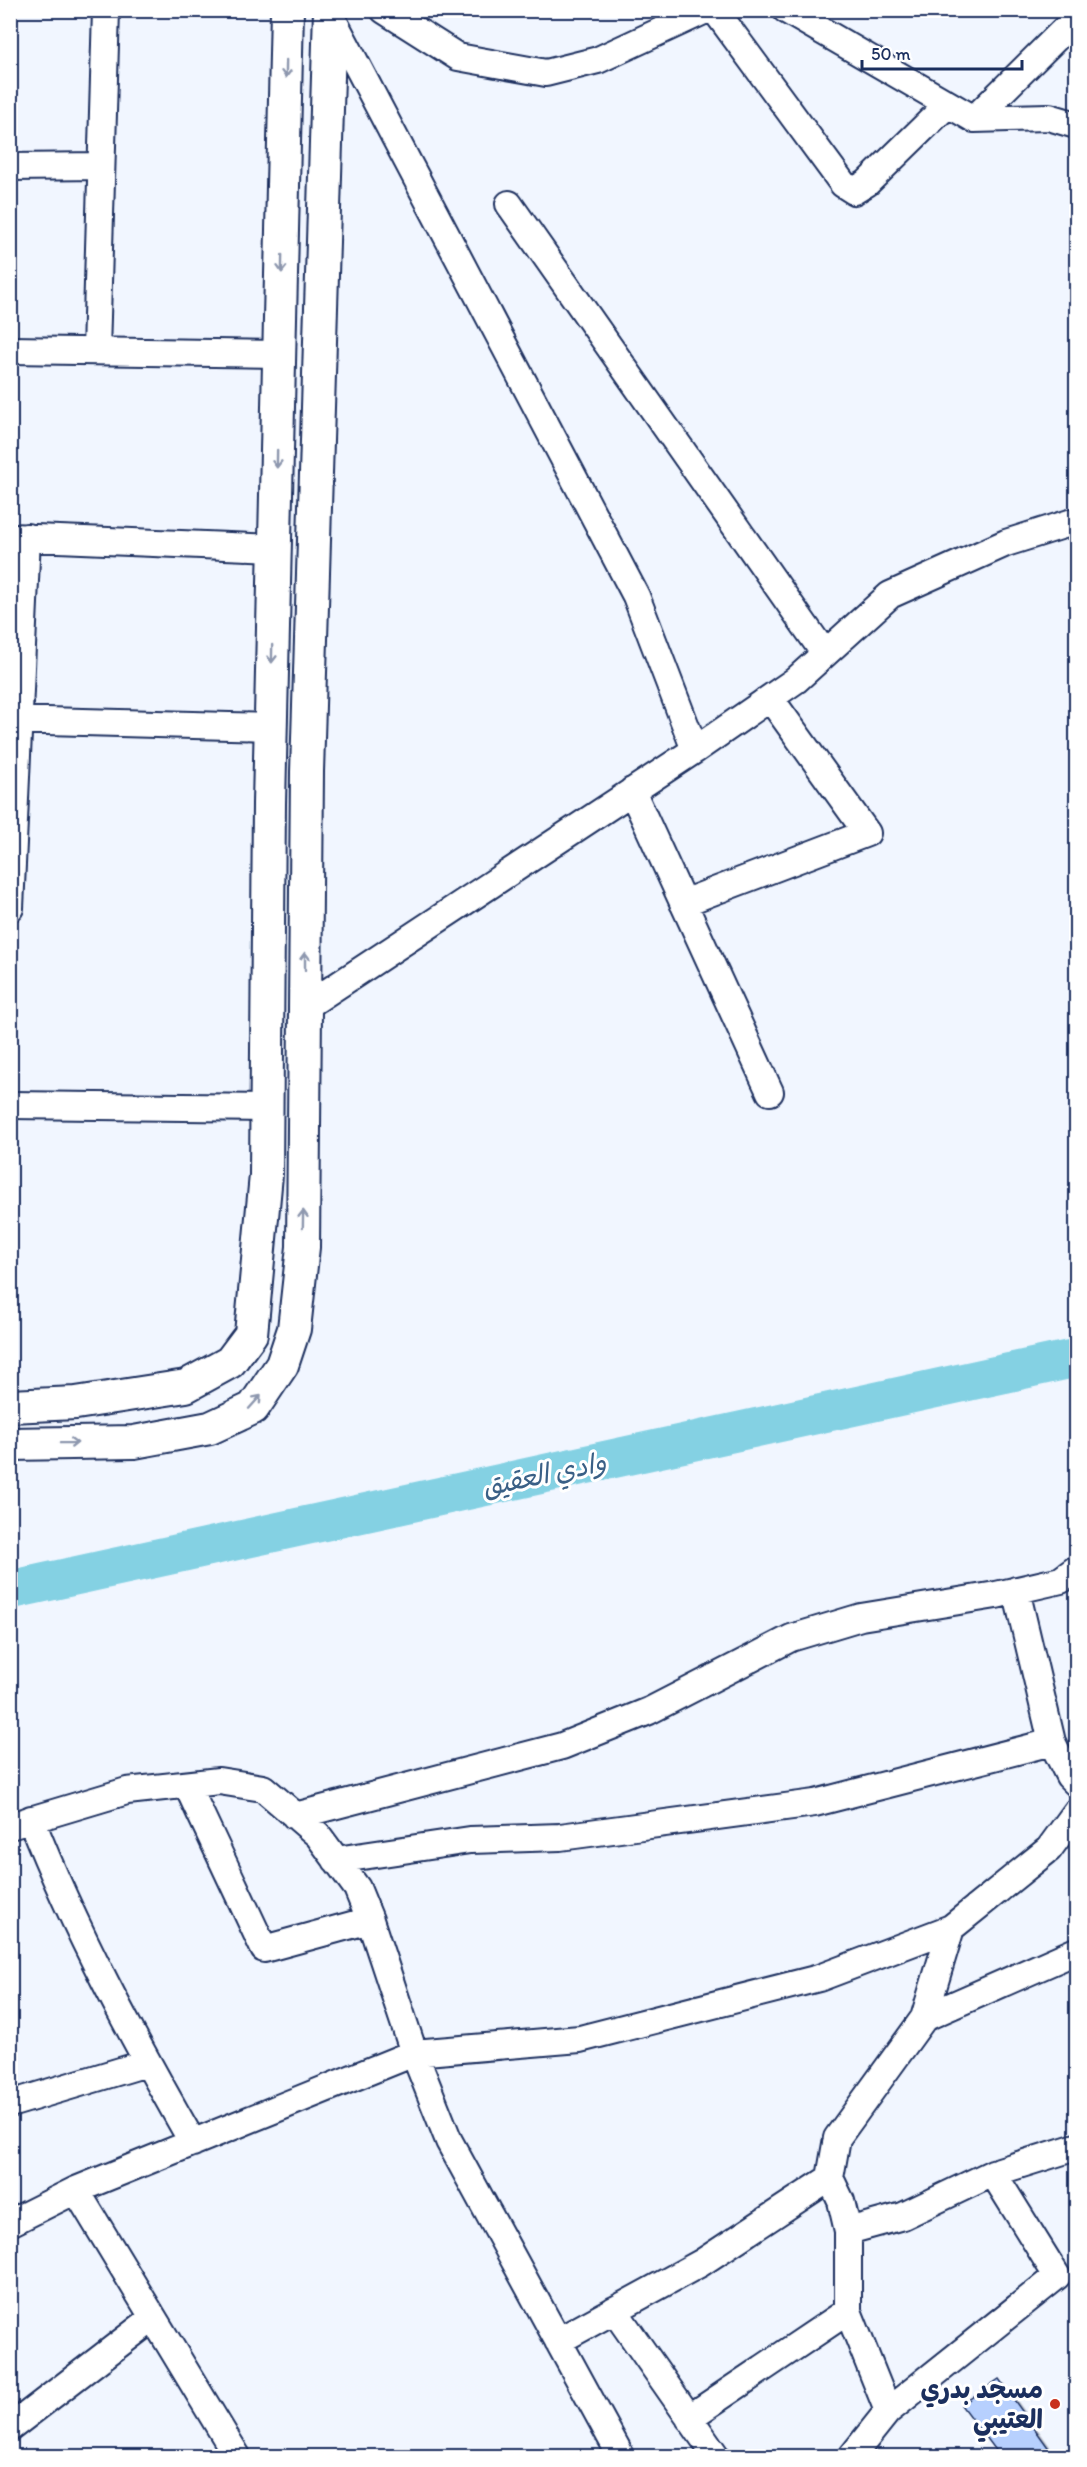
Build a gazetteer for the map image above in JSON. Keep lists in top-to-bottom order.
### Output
{
  "water": ["وادي العقيق"],
  "places": ["مسجد بدري العتيبي"],
  "scale_bar": "50 m"
}
